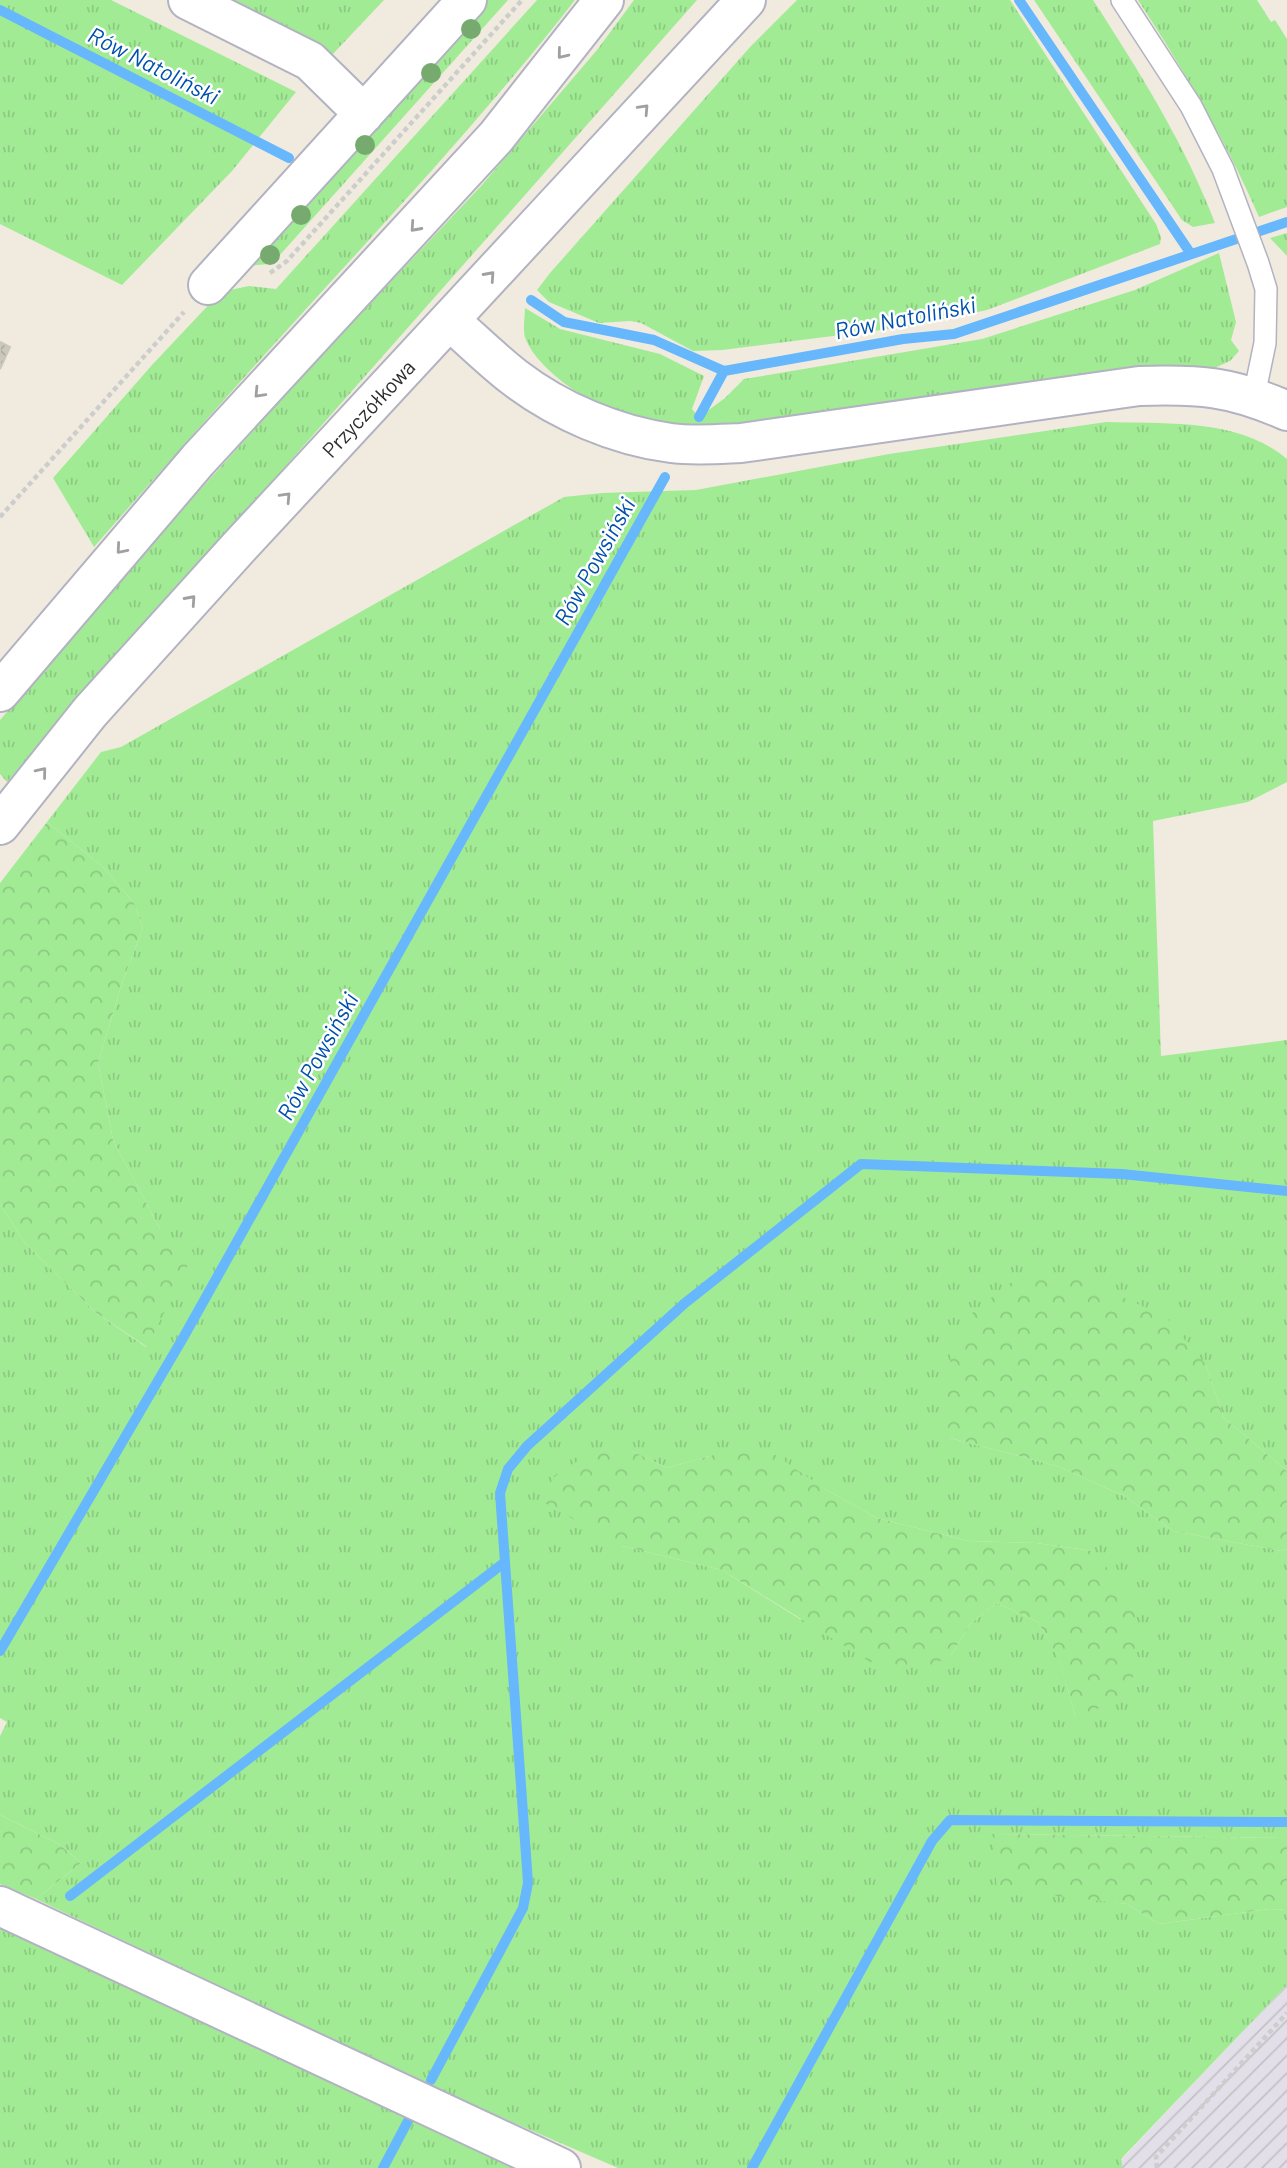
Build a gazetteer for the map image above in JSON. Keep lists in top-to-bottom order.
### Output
{
  "streets": {
    "street": ["Przyczółkowa"]
  },
  "water": ["Rów Natoliński", "Rów Powsiński"]
}
